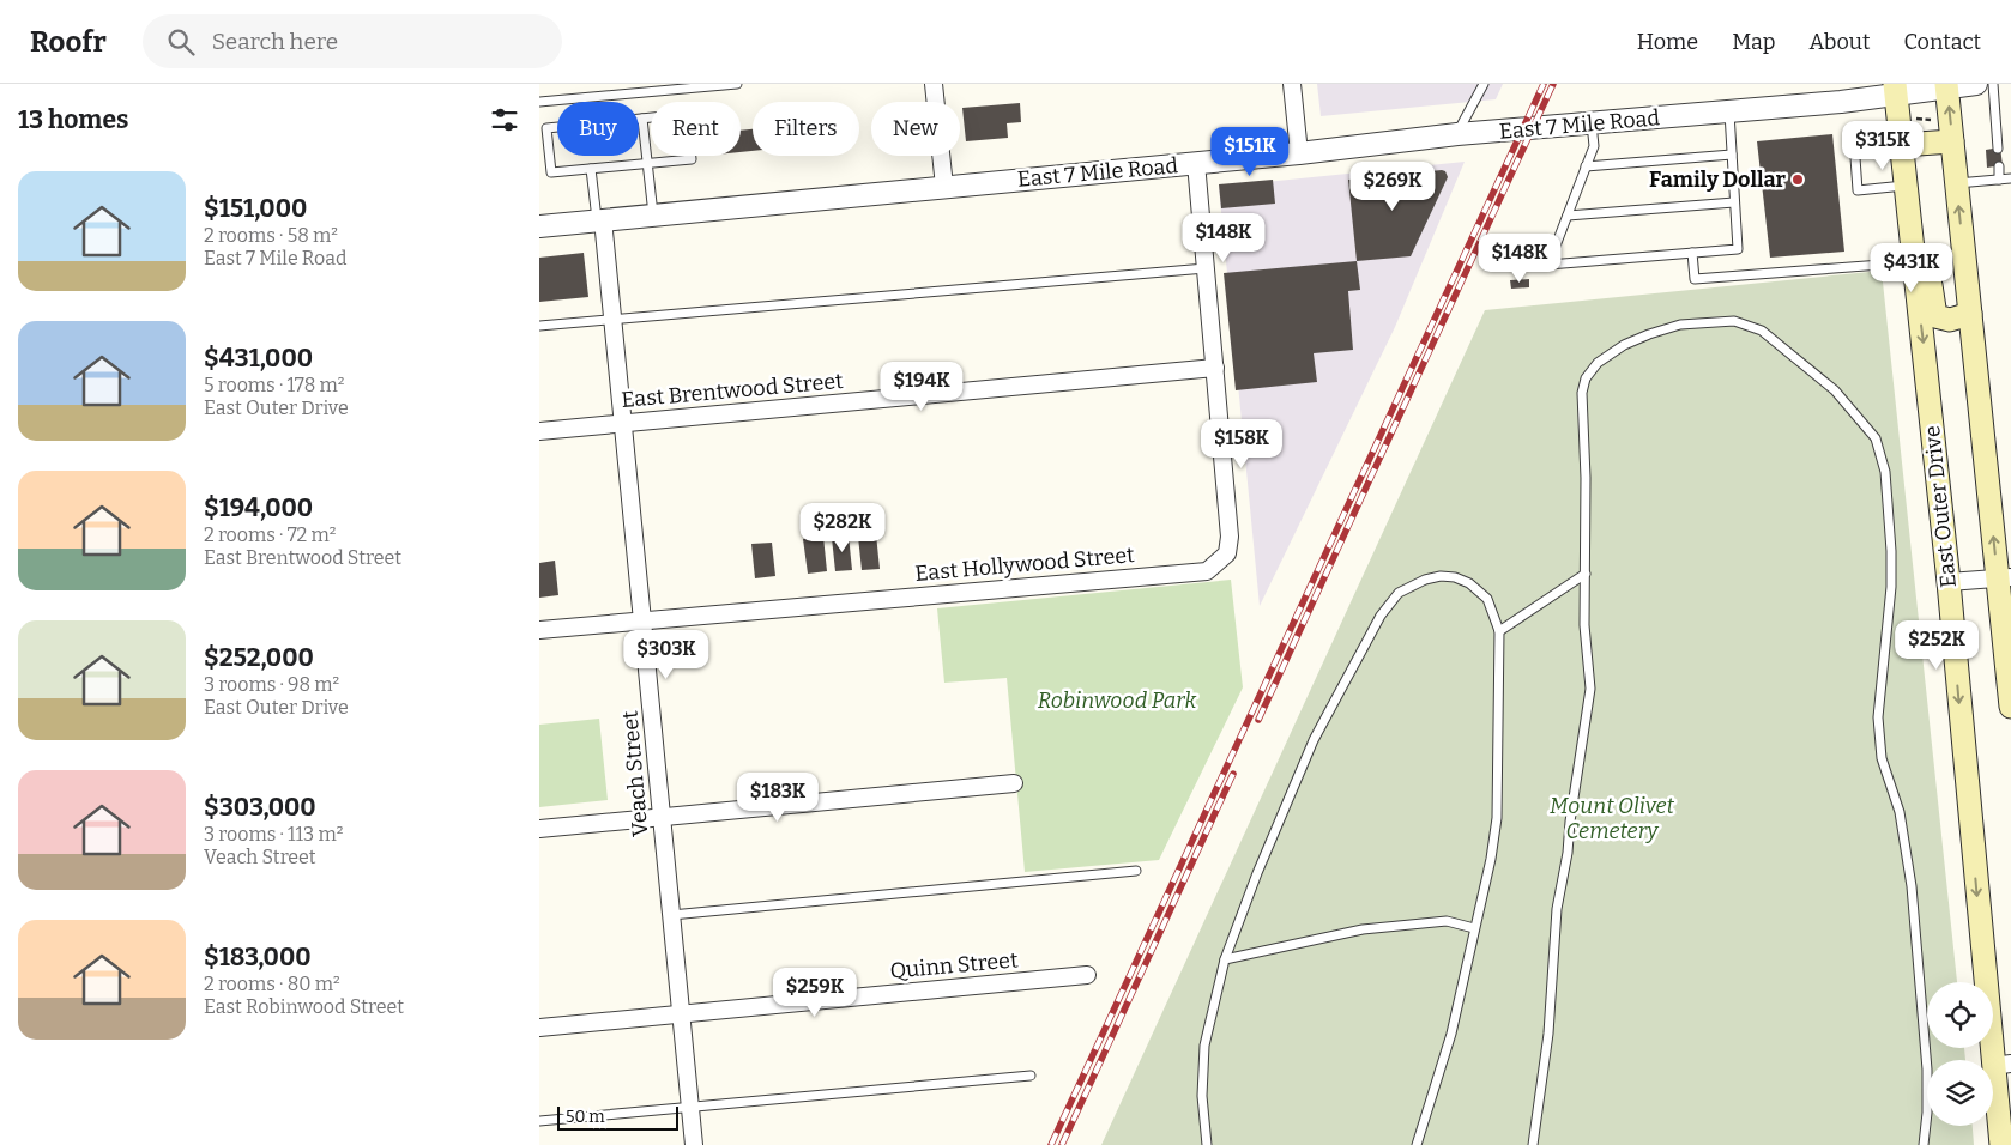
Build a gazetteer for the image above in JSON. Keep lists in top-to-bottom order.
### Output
{
  "streets": {
    "main road": ["East Outer Drive"],
    "street": [
      "East 7 Mile Road",
      "East Brentwood Street",
      "East Hollywood Street",
      "Veach Street",
      "Quinn Street"
    ]
  },
  "crossings": [
    ["East 7 Mile Road", "East Outer Drive"],
    ["East 7 Mile Road", "Veach Street"],
    ["East Brentwood Street", "East Hollywood Street"],
    ["East Brentwood Street", "Veach Street"],
    ["East Hollywood Street", "Veach Street"],
    ["Veach Street", "Quinn Street"]
  ],
  "parks": ["Robinwood Park", "Mount Olivet Cemetery"],
  "places": ["Family Dollar"],
  "scale_bar": "50 m",
  "page": {
    "header": "Roofr",
    "search": "Search here",
    "nav": [
      "Home",
      "Map",
      "About",
      "Contact"
    ],
    "heading": "13 homes",
    "chip": [
      "Buy",
      "Rent",
      "Filters",
      "New"
    ],
    "price": [
      "$315K",
      "$151K",
      "$269K",
      "$148K",
      "$148K",
      "$431K",
      "$194K",
      "$158K",
      "$282K",
      "$252K",
      "$303K",
      "$183K",
      "$259K"
    ],
    "list": [
      {
        "name": "$151,000",
        "note": "2 rooms · 58 m² · East 7 Mile Road"
      },
      {
        "name": "$431,000",
        "note": "5 rooms · 178 m² · East Outer Drive"
      },
      {
        "name": "$194,000",
        "note": "2 rooms · 72 m² · East Brentwood Street"
      },
      {
        "name": "$252,000",
        "note": "3 rooms · 98 m² · East Outer Drive"
      },
      {
        "name": "$303,000",
        "note": "3 rooms · 113 m² · Veach Street"
      },
      {
        "name": "$183,000",
        "note": "2 rooms · 80 m² · East Robinwood Street"
      }
    ],
    "scale": "50 m"
  }
}
